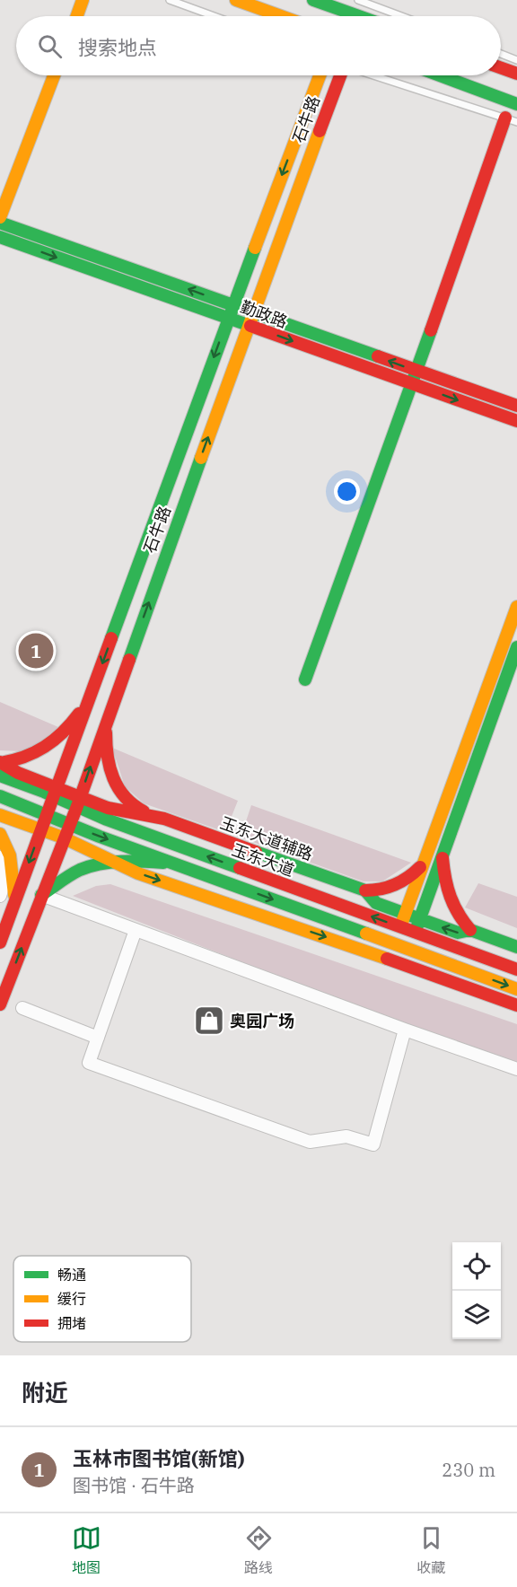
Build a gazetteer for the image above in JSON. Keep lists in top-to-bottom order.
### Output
{
  "streets": {
    "street": [
      "石牛路",
      "勤政路",
      "玉东大道辅路",
      "玉东大道"
    ]
  },
  "crossings": [
    ["石牛路", "勤政路"],
    ["石牛路", "玉东大道辅路"],
    ["石牛路", "玉东大道"],
    ["玉东大道辅路", "玉东大道"]
  ],
  "places": {
    "shop": ["奥园广场"]
  },
  "legend": ["畅通", "缓行", "拥堵"],
  "page": {
    "search": "搜索地点",
    "pins": "1",
    "heading": "附近",
    "list": [
      {
        "mark": "1",
        "name": "玉林市图书馆(新馆)",
        "note": "图书馆 · 石牛路",
        "value": "230 m"
      }
    ],
    "nav": ["地图", "路线", "收藏"]
  }
}
